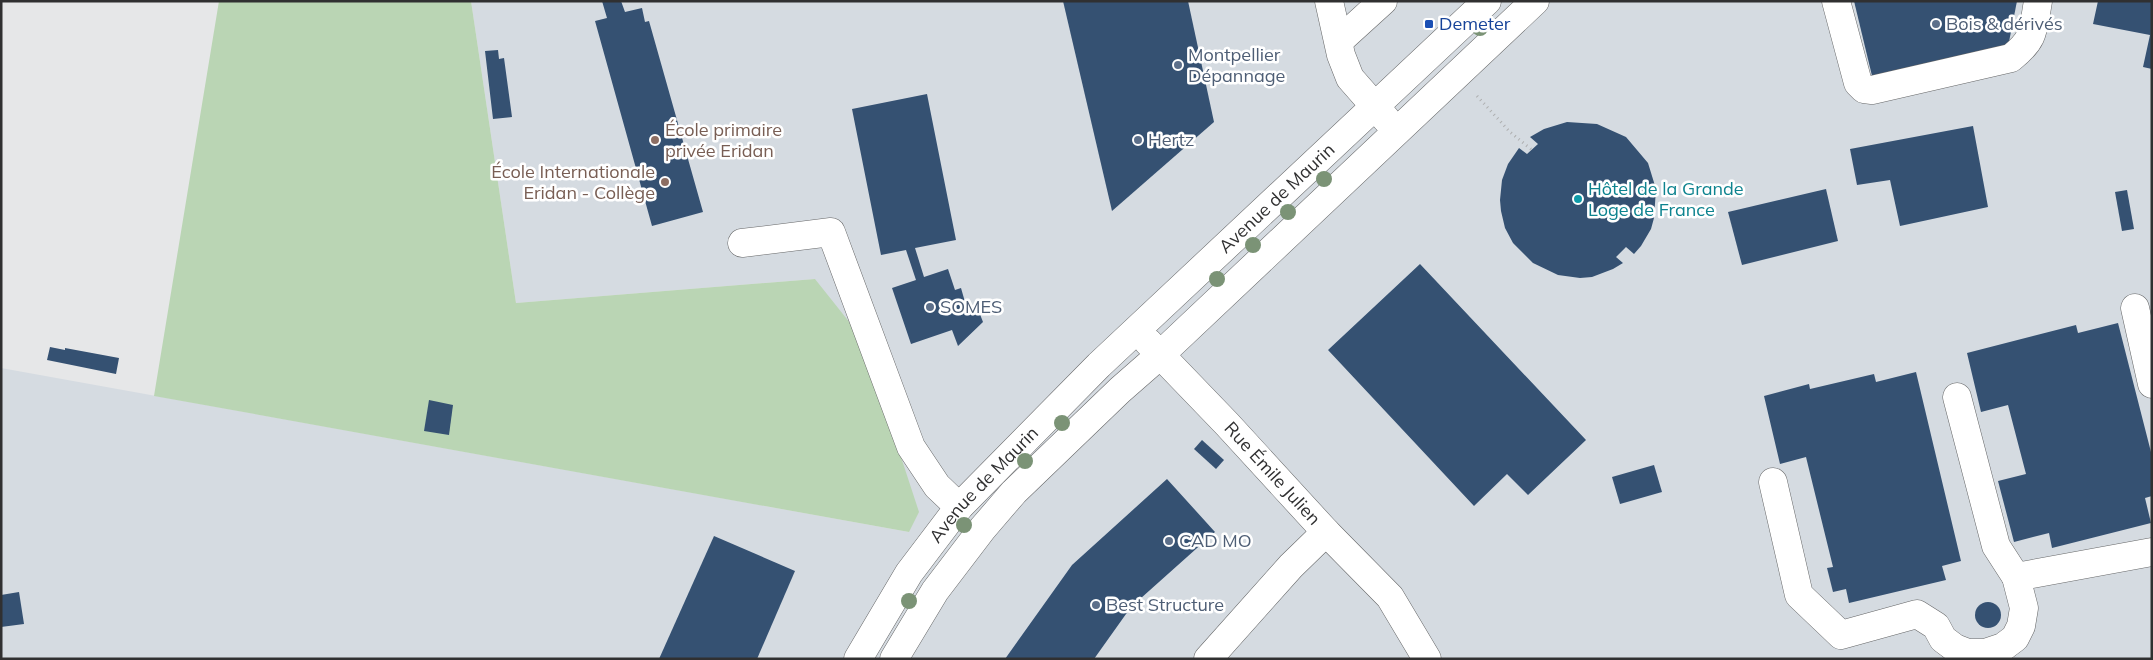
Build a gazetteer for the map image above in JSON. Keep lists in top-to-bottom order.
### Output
{
  "streets": {
    "street": ["Avenue de Maurin", "Rue Émile Julien"]
  },
  "crossings": [
    ["Avenue de Maurin", "Rue Émile Julien"]
  ],
  "places": {
    "transit": ["Demeter"],
    "other": [
      "Bois & dérivés",
      "Montpellier Dépannage",
      "École primaire privée Eridan",
      "Hertz",
      "École Internationale Eridan - Collège",
      "Hôtel de la Grande Loge de France",
      "SOMES",
      "CAD MO",
      "Best Structure"
    ]
  }
}
